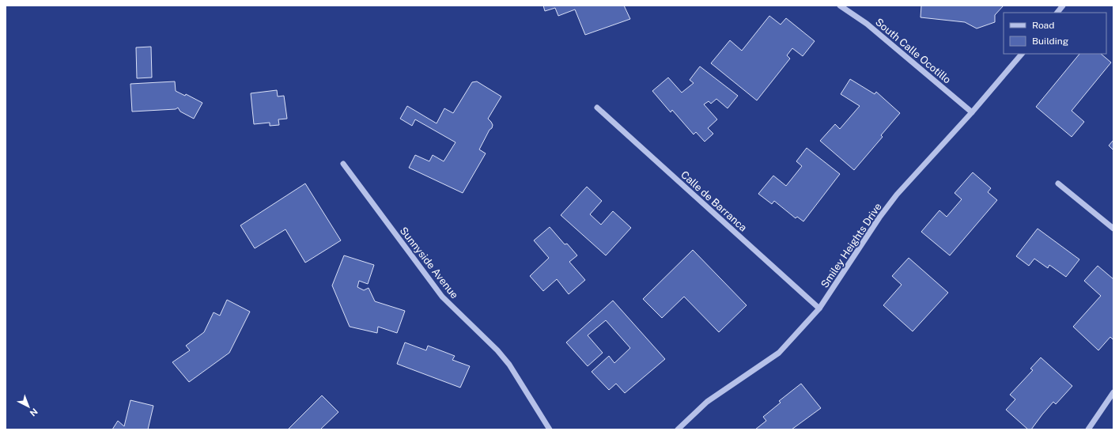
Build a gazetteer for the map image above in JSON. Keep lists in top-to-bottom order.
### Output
{
  "streets": {
    "street": [
      "South Calle Ocotillo",
      "Calle de Barranca",
      "Smiley Heights Drive",
      "Sunnyside Avenue"
    ]
  },
  "crossings": [
    ["South Calle Ocotillo", "Smiley Heights Drive"],
    ["Calle de Barranca", "Smiley Heights Drive"]
  ],
  "legend": ["Road", "Building"],
  "north": "bottom right"
}
